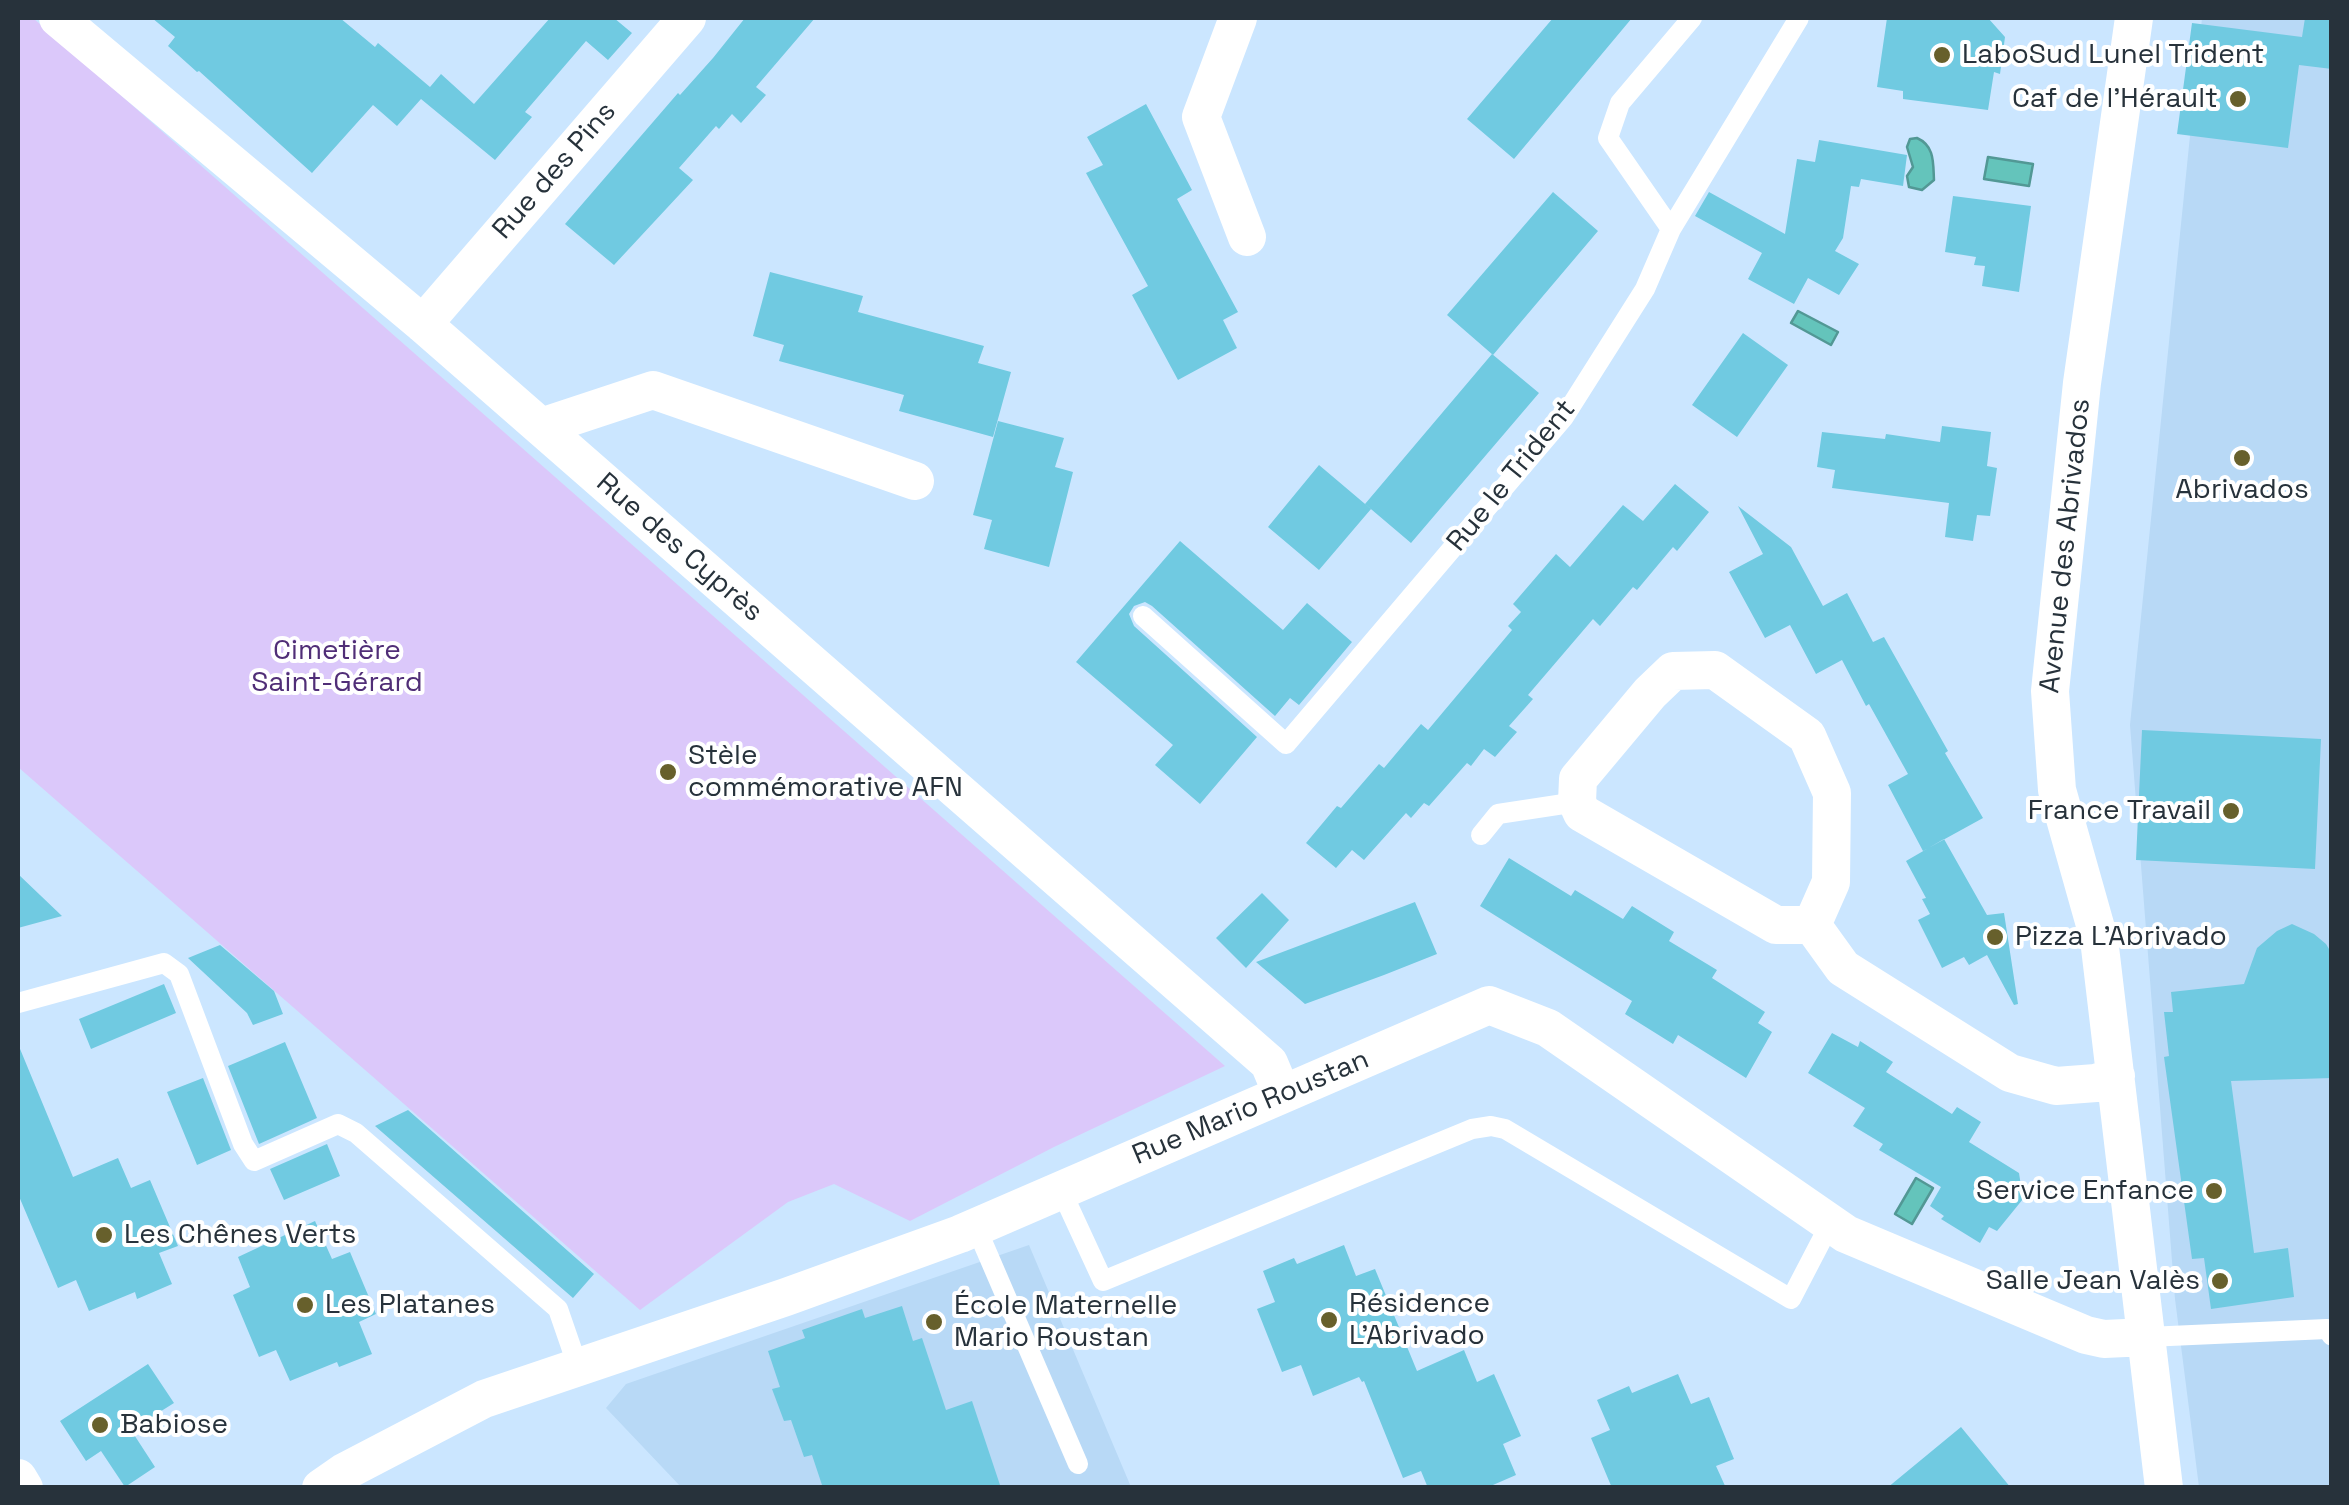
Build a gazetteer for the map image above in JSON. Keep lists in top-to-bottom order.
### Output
{
  "streets": {
    "street": [
      "Rue des Pins",
      "Avenue des Abrivados",
      "Rue des Cyprès",
      "Rue Mario Roustan"
    ],
    "lane": ["Rue le Trident"]
  },
  "crossings": [
    ["Rue des Pins", "Rue des Cyprès"],
    ["Avenue des Abrivados", "Rue Mario Roustan"],
    ["Rue des Cyprès", "Rue Mario Roustan"]
  ],
  "parks": ["Cimetière Saint-Gérard"],
  "places": [
    "LaboSud Lunel Trident",
    "Caf de l'Hérault",
    "Abrivados",
    "Stèle commémorative AFN",
    "France Travail",
    "Pizza L’Abrivado",
    "Service Enfance",
    "Les Chênes Verts",
    "Salle Jean Valès",
    "Les Platanes",
    "Résidence L'Abrivado",
    "École Maternelle Mario Roustan",
    "Babiose"
  ]
}
